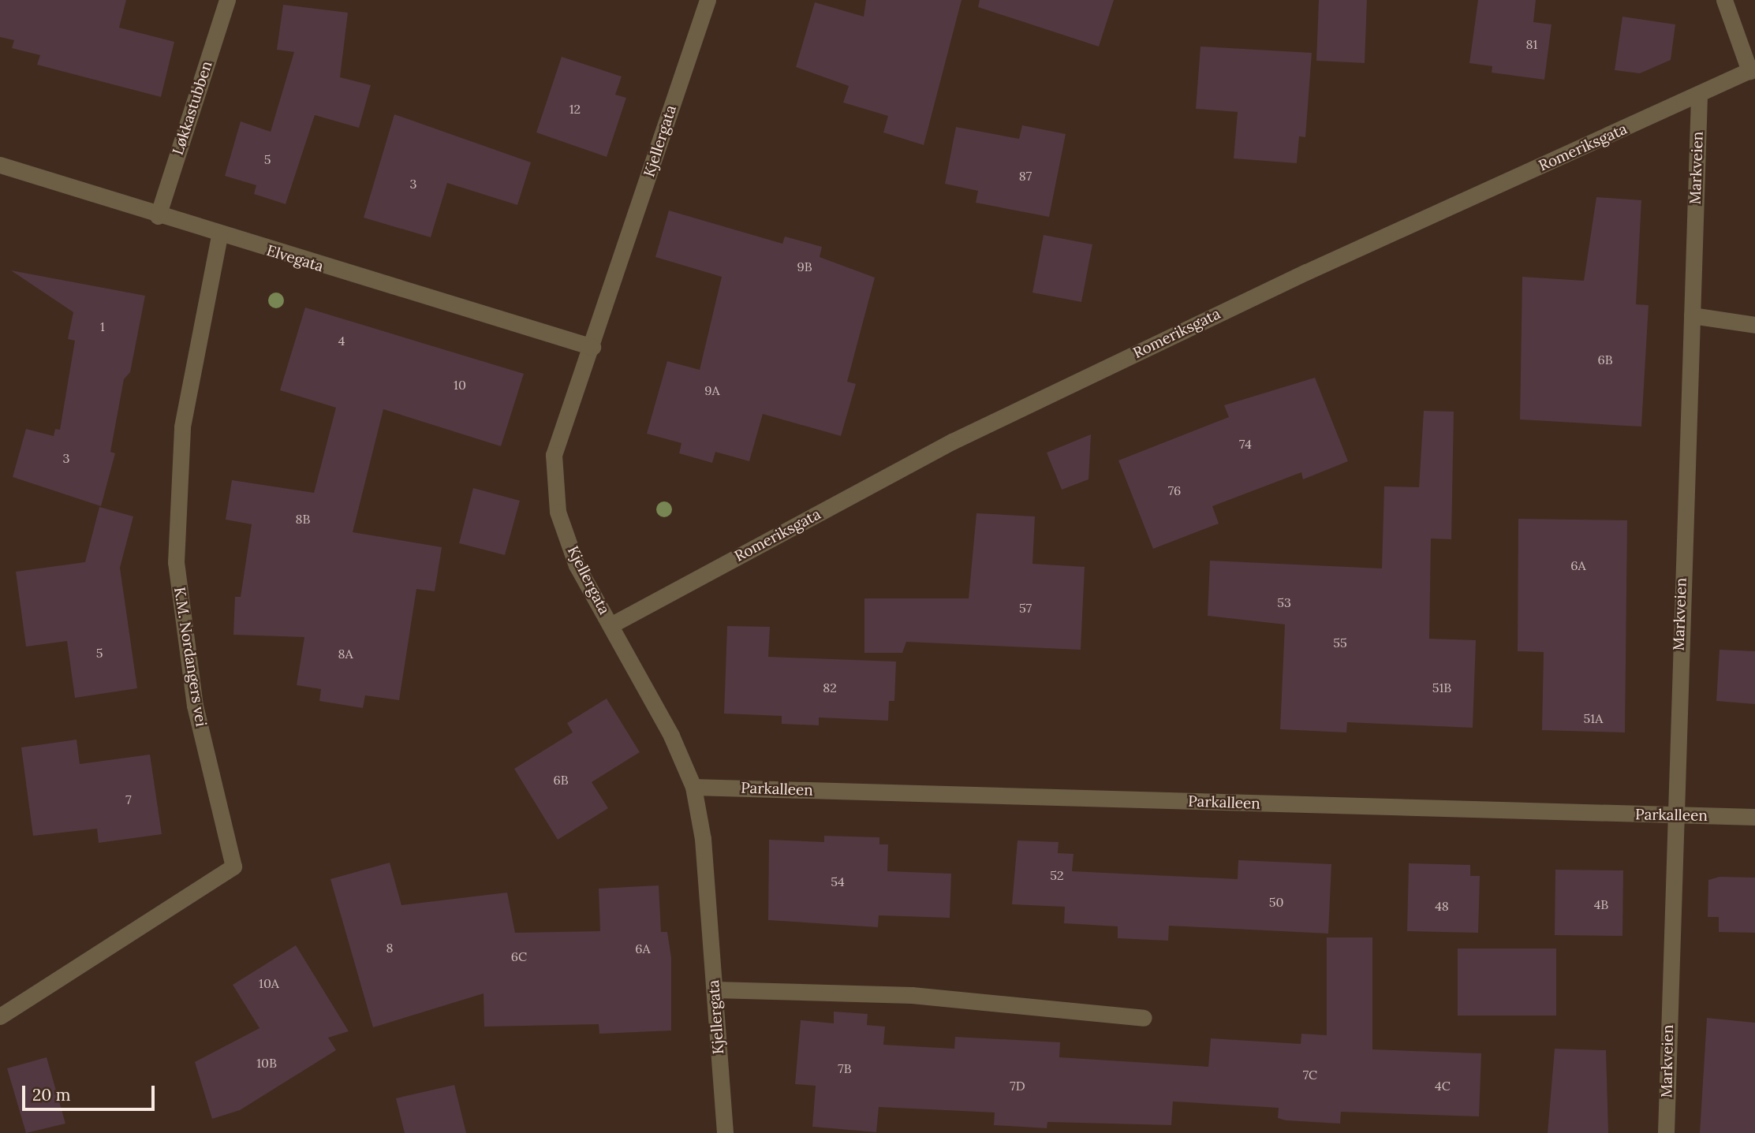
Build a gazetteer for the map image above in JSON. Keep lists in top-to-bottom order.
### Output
{
  "streets": {
    "street": [
      "Løkkastubben",
      "Kjellergata",
      "Romeriksgata",
      "Markveien",
      "Elvegata",
      "K.M. Nordangers vei",
      "Parkalleen"
    ]
  },
  "crossings": [
    ["Løkkastubben", "Elvegata"],
    ["Kjellergata", "Romeriksgata"],
    ["Kjellergata", "Elvegata"],
    ["Kjellergata", "Parkalleen"],
    ["Romeriksgata", "Markveien"],
    ["Markveien", "Parkalleen"],
    ["Elvegata", "K.M. Nordangers vei"]
  ],
  "house_numbers": [
    "81",
    "12",
    "5",
    "87",
    "3",
    "9B",
    "1",
    "4",
    "6B",
    "10",
    "9A",
    "74",
    "3",
    "76",
    "8B",
    "6A",
    "53",
    "57",
    "55",
    "5",
    "8A",
    "82",
    "51B",
    "51A",
    "6B",
    "7",
    "52",
    "54",
    "50",
    "4B",
    "48",
    "8",
    "6A",
    "6C",
    "10A",
    "10B",
    "7B",
    "7C",
    "7D",
    "4C"
  ],
  "scale_bar": "20 m"
}
